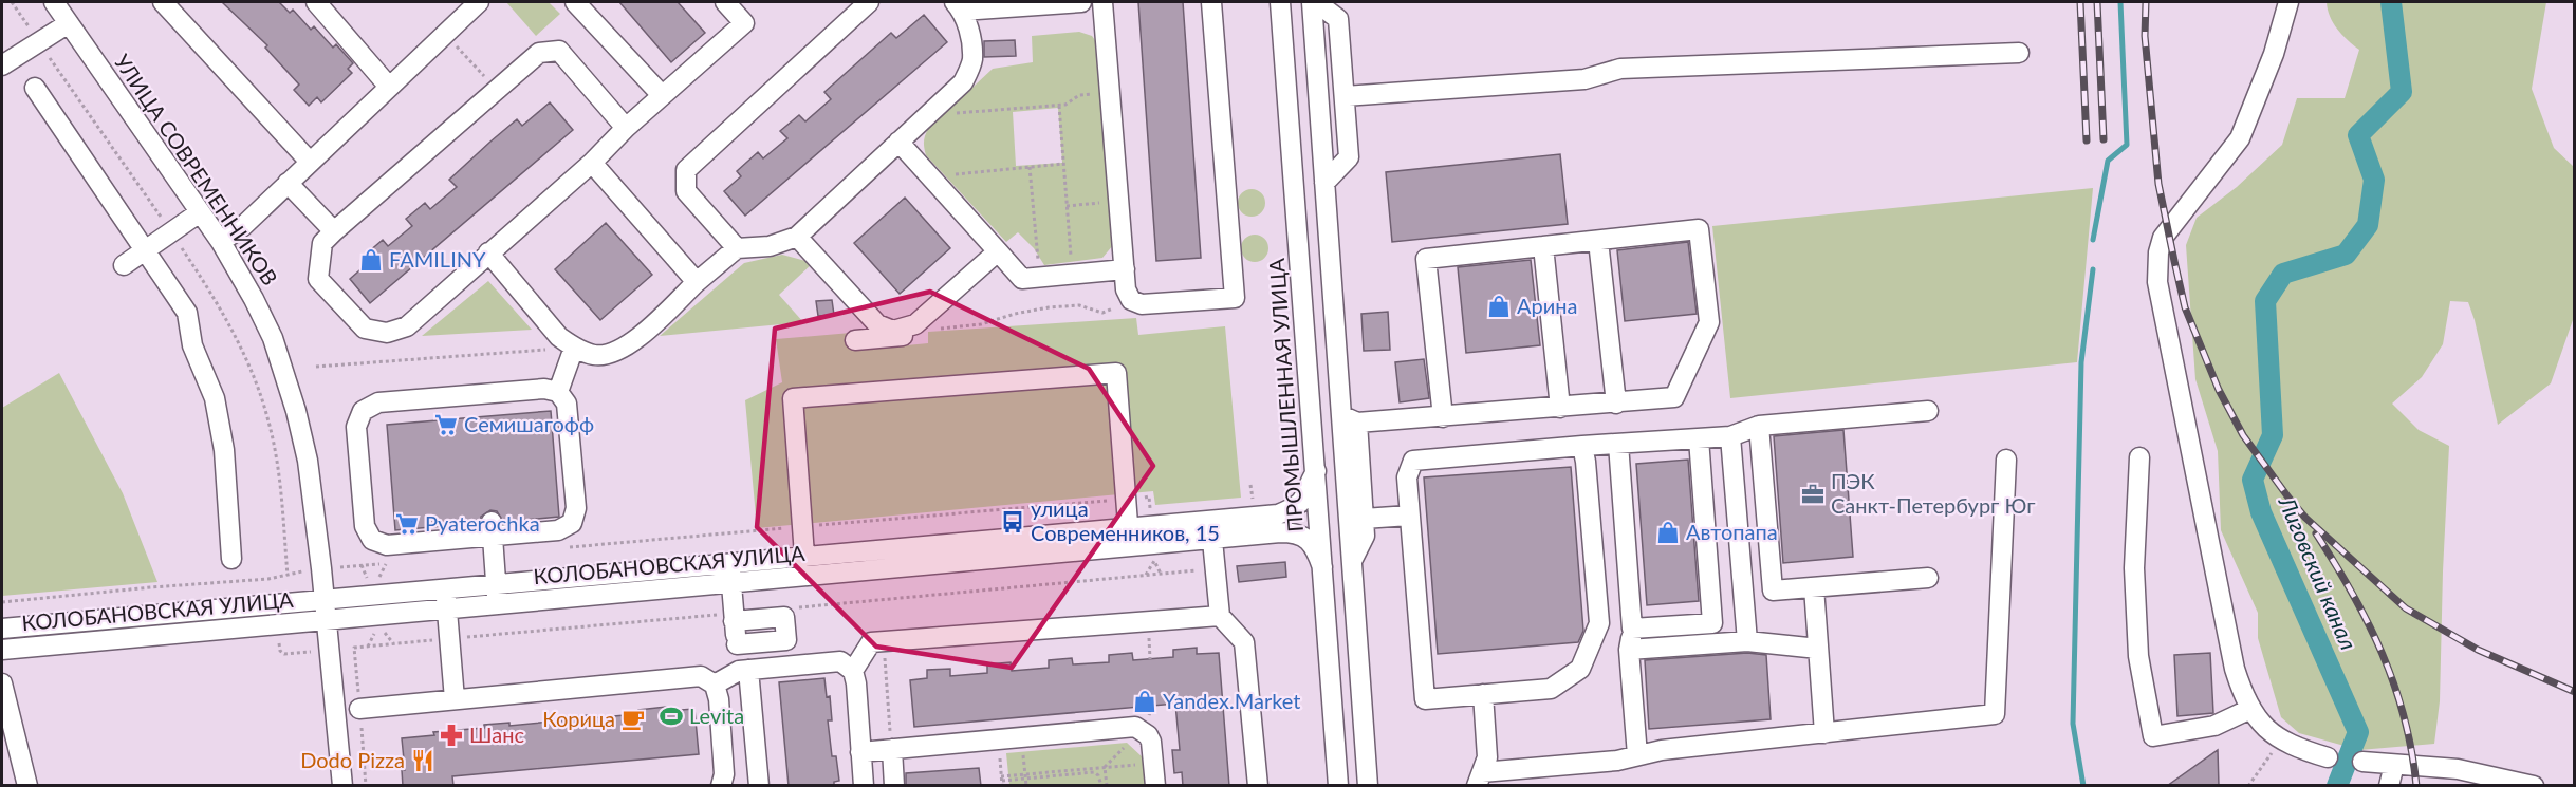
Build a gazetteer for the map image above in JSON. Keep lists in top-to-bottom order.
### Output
{
  "streets": {
    "street": ["УЛИЦА СОВРЕМЕННИКОВ", "ПРОМЫШЛЕННАЯ УЛИЦА", "КОЛОБАНОВСКАЯ УЛИЦА"]
  },
  "crossings": [
    ["УЛИЦА СОВРЕМЕННИКОВ", "КОЛОБАНОВСКАЯ УЛИЦА"],
    ["ПРОМЫШЛЕННАЯ УЛИЦА", "КОЛОБАНОВСКАЯ УЛИЦА"]
  ],
  "water": ["Лиговский канал"],
  "places": {
    "shop": [
      "FAMILINY",
      "Арина",
      "Автопапа",
      "Yandex.Market"
    ],
    "supermarket": ["Семишагофф", "Pyaterochka"],
    "office": ["ПЭК Санкт-Петербург Юг"],
    "bus stop": ["улица Современников, 15"],
    "sports": ["Levita"],
    "cafe": ["Корица"],
    "pharmacy": ["Шанс"],
    "restaurant": ["Dodo Pizza"]
  }
}
